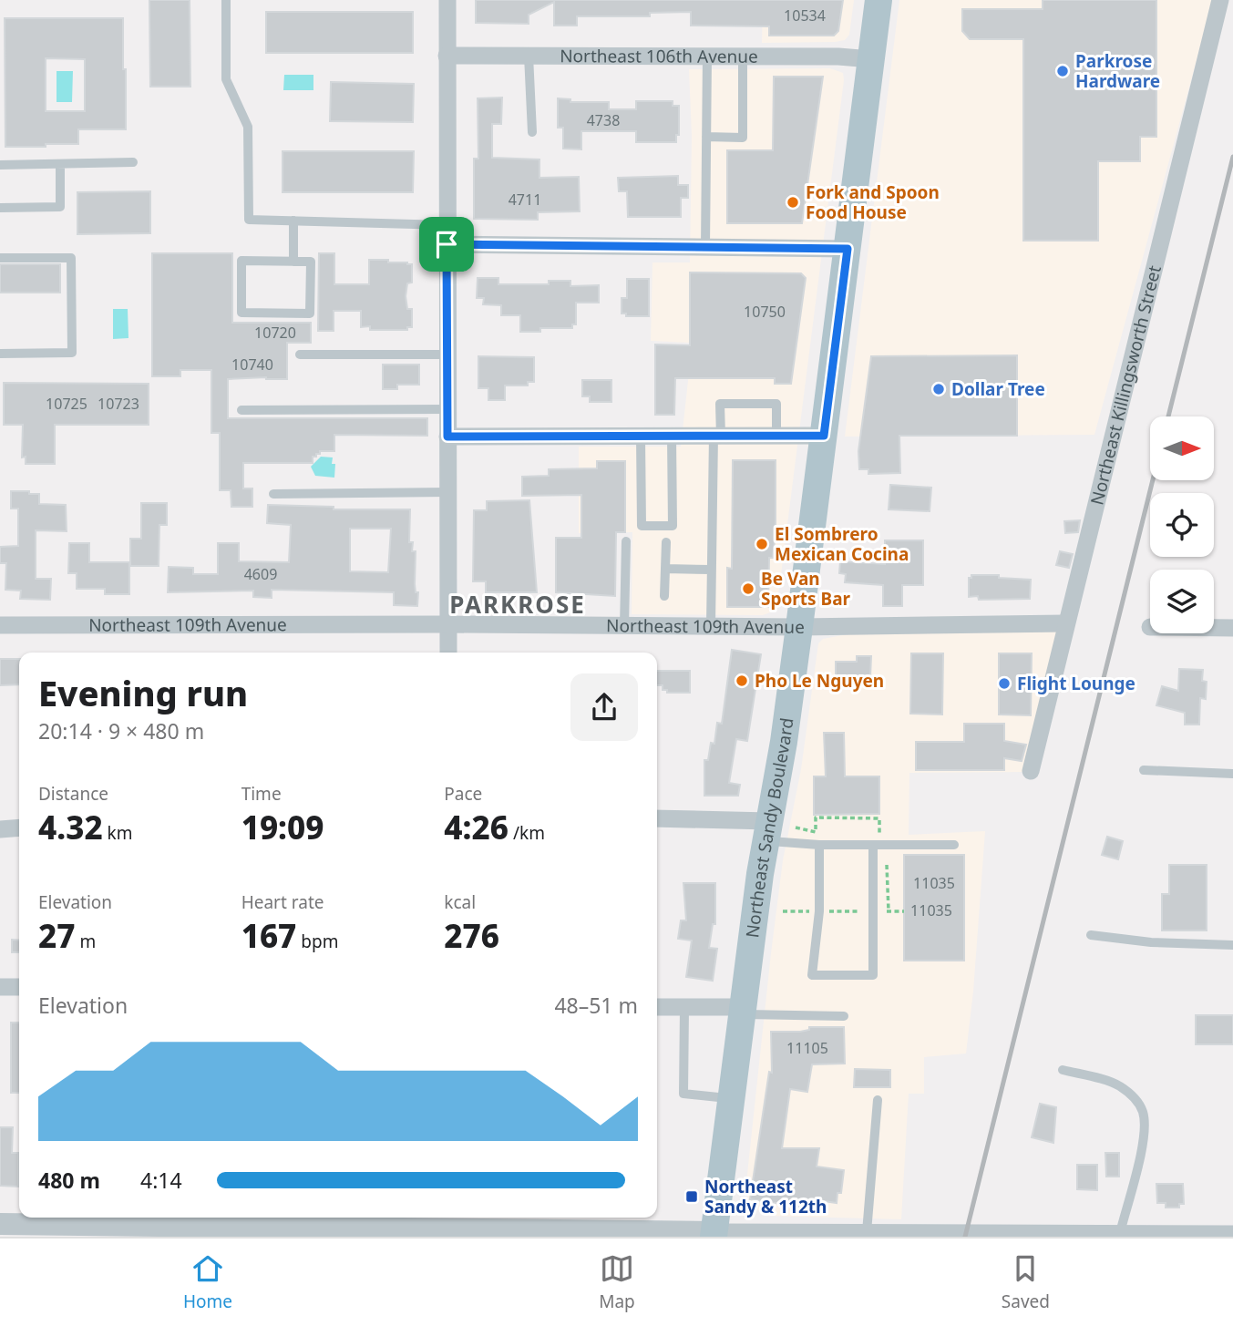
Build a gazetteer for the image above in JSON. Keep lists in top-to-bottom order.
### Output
{
  "streets": {
    "main road": ["Northeast Sandy Boulevard"],
    "street": ["Northeast 106th Avenue", "Northeast Killingsworth Street", "Northeast 109th Avenue"]
  },
  "crossings": [
    ["Northeast 106th Avenue", "Northeast Sandy Boulevard"],
    ["Northeast Killingsworth Street", "Northeast 109th Avenue"],
    ["Northeast 109th Avenue", "Northeast Sandy Boulevard"]
  ],
  "districts": ["PARKROSE"],
  "places": {
    "other": [
      "Parkrose Hardware",
      "Fork and Spoon Food House",
      "Dollar Tree",
      "El Sombrero Mexican Cocina",
      "Be Van Sports Bar",
      "Pho Le Nguyen",
      "Flight Lounge"
    ],
    "transit": ["Northeast Sandy & 112th"]
  },
  "house_numbers": [
    "10534",
    "4738",
    "4711",
    "10750",
    "10720",
    "10740",
    "10725",
    "10723",
    "4609",
    "11035",
    "11035",
    "11105"
  ],
  "north": "right",
  "page": {
    "heading": ["Evening run", "20:14 · 9 × 480 m"],
    "stats": [
      ["Distance", "4.32 km"],
      ["Time", "19:09"],
      ["Pace", "4:26 /km"],
      ["Elevation", "27 m"],
      ["Heart rate", "167 bpm"],
      ["kcal", "276"]
    ],
    "chart": ["Elevation", "48–51 m"],
    "list": [
      {
        "name": "480 m",
        "note": "4:14"
      }
    ],
    "tabs": ["Home", "Map", "Saved"]
  }
}
